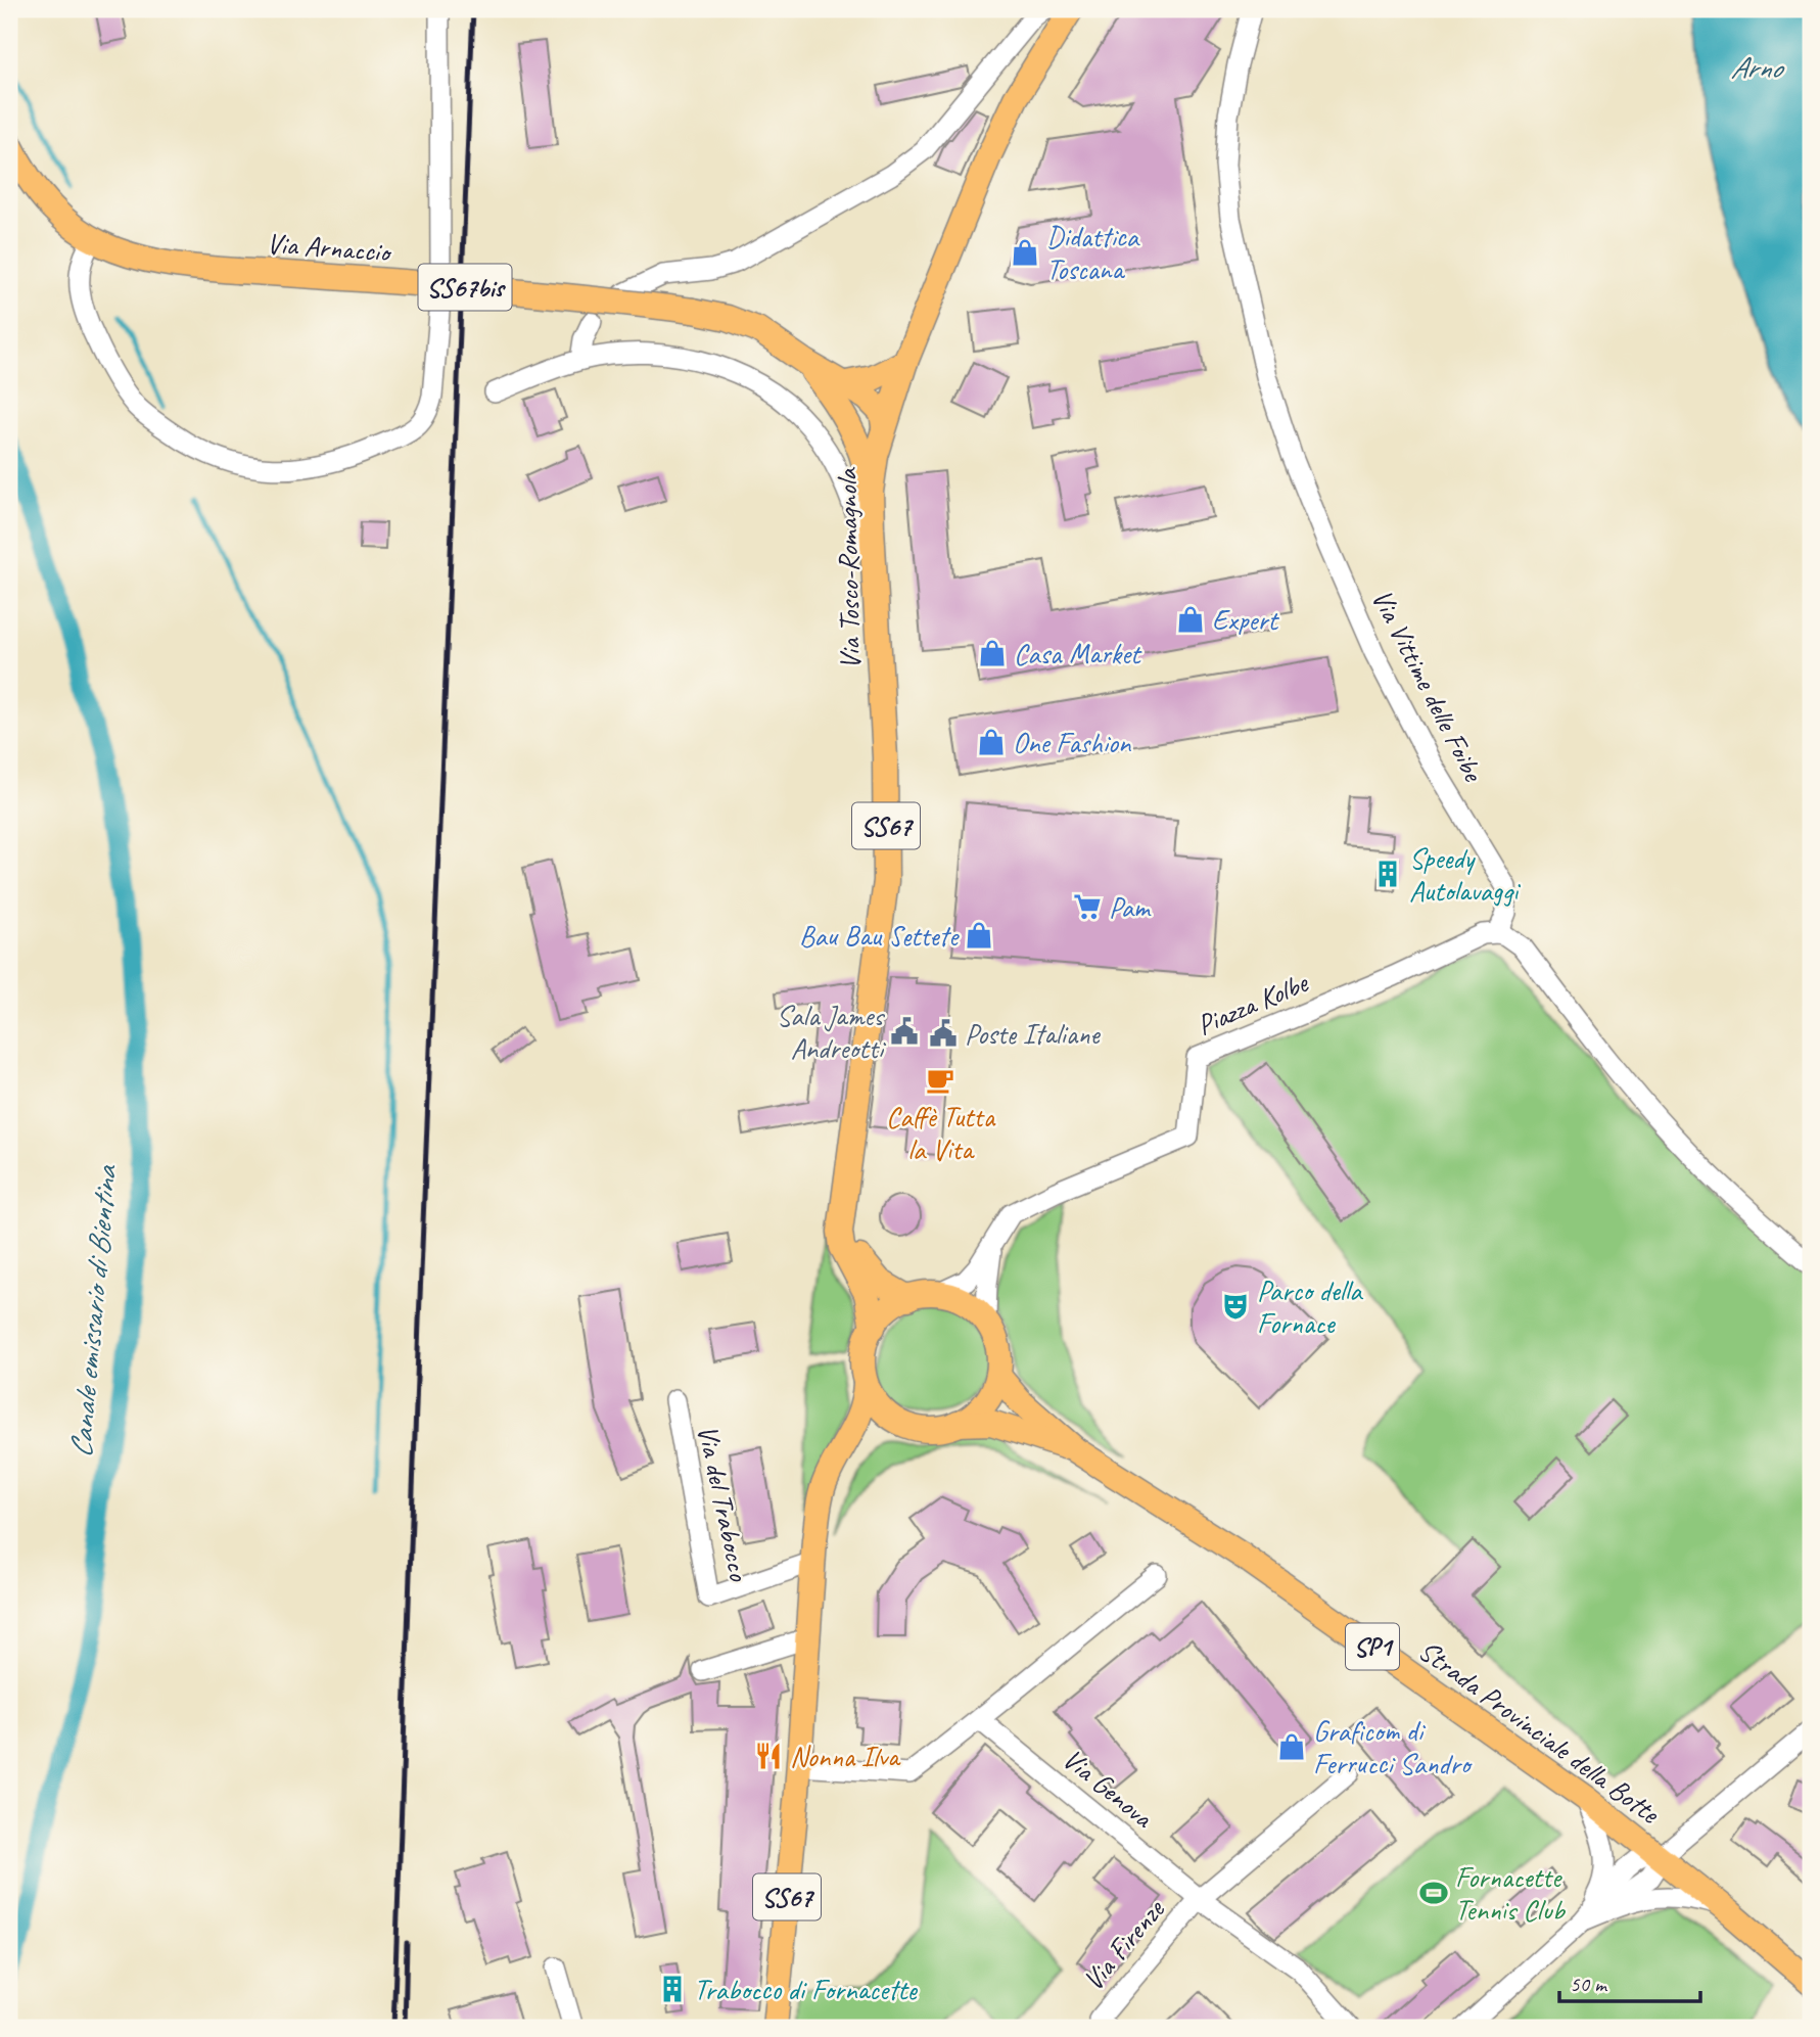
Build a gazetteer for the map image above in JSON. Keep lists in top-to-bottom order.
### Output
{
  "streets": {
    "main road": [
      "Via Arnaccio",
      "SS67bis",
      "Via Tosco-Romagnola",
      "SS67",
      "SP1",
      "Strada Provinciale della Botte"
    ],
    "street": [
      "Via Vittime delle Foibe",
      "Piazza Kolbe",
      "Via del Trabocco",
      "Via Genova",
      "Via Firenze"
    ]
  },
  "crossings": [
    ["Via Arnaccio", "SS67bis"],
    ["Via Arnaccio", "Via Tosco-Romagnola"],
    ["SS67bis", "Via Tosco-Romagnola"],
    ["Via Tosco-Romagnola", "SS67"],
    ["Via Vittime delle Foibe", "Piazza Kolbe"],
    ["SS67", "Piazza Kolbe"],
    ["SS67", "Via del Trabocco"],
    ["SS67", "SP1"],
    ["Piazza Kolbe", "SP1"],
    ["SP1", "Strada Provinciale della Botte"],
    ["Via Genova", "Via Firenze"]
  ],
  "water": ["Arno", "Canale emissario di Bientina"],
  "places": {
    "shop": [
      "Didattica Toscana",
      "Expert",
      "Casa Market",
      "One Fashion",
      "Bau Bau Settete",
      "Graficom di Ferrucci Sandro"
    ],
    "building": ["Speedy Autolavaggi", "Trabocco di Fornacette"],
    "supermarket": ["Pam"],
    "public building": ["Sala James Andreotti", "Poste Italiane"],
    "cafe": ["Caffè Tutta la Vita"],
    "theatre": ["Parco della Fornace"],
    "restaurant": ["Nonna Ilva"],
    "sports": ["Fornacette Tennis Club"]
  },
  "scale_bar": "50 m"
}
